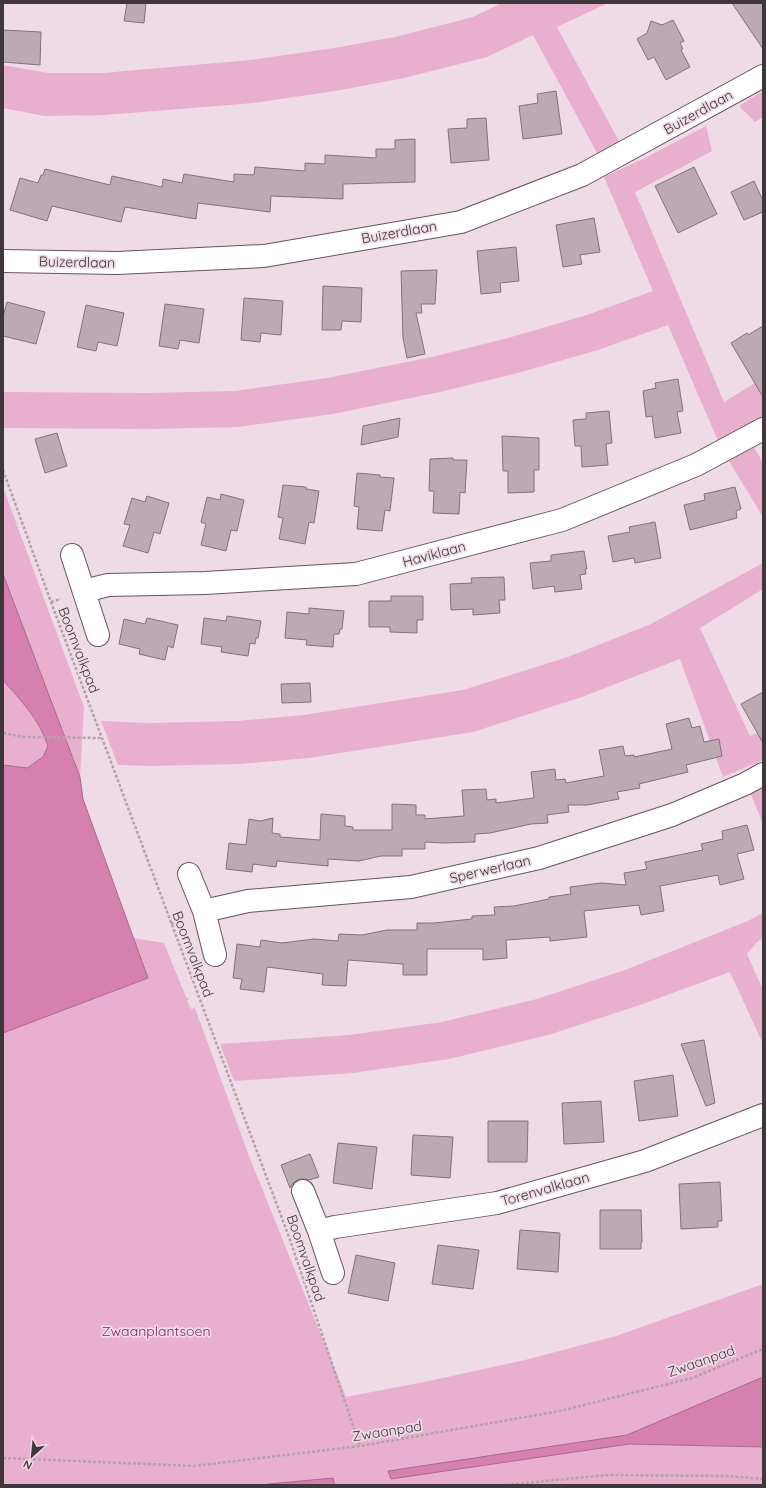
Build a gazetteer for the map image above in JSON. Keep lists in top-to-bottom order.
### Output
{
  "streets": {
    "street": [
      "Buizerdlaan",
      "Haviklaan",
      "Sperwerlaan",
      "Torenvalklaan"
    ],
    "path": ["Boomvalkpad", "Zwaanpad"]
  },
  "crossings": [
    ["Boomvalkpad", "Zwaanpad"]
  ],
  "parks": ["Zwaanplantsoen"],
  "north": "bottom left"
}
